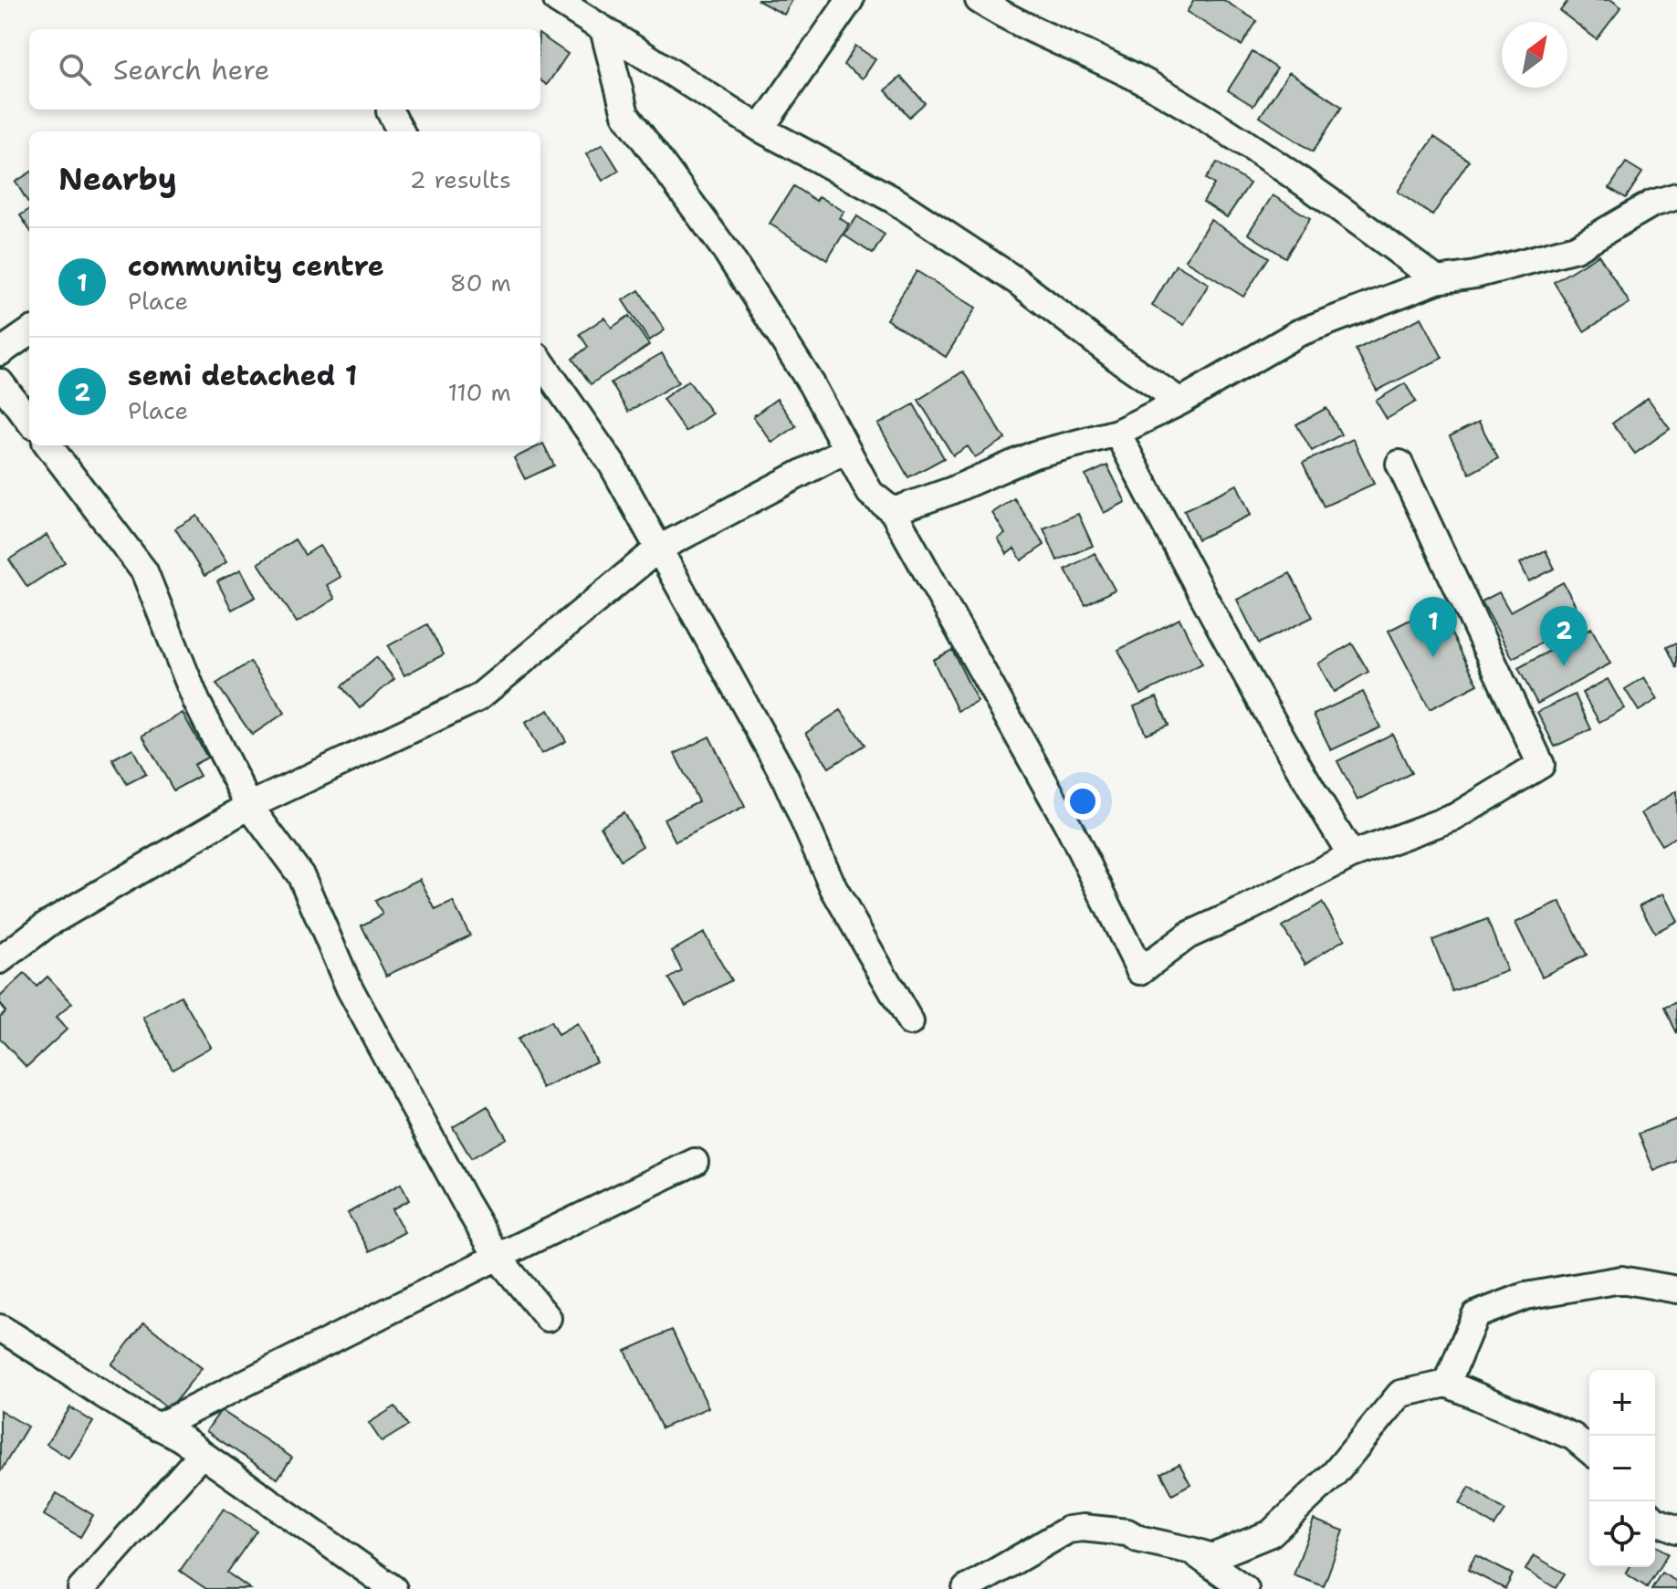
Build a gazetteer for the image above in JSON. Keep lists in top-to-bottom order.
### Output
{
  "north": "top right",
  "page": {
    "search": "Search here",
    "heading": ["Nearby", "2 results"],
    "list": [
      {
        "mark": "1",
        "name": "community centre",
        "note": "Place",
        "value": "80 m"
      },
      {
        "mark": "2",
        "name": "semi detached 1",
        "note": "Place",
        "value": "110 m"
      }
    ],
    "pins": ["1", "2"],
    "map_buttons": ["+", "−"]
  }
}
